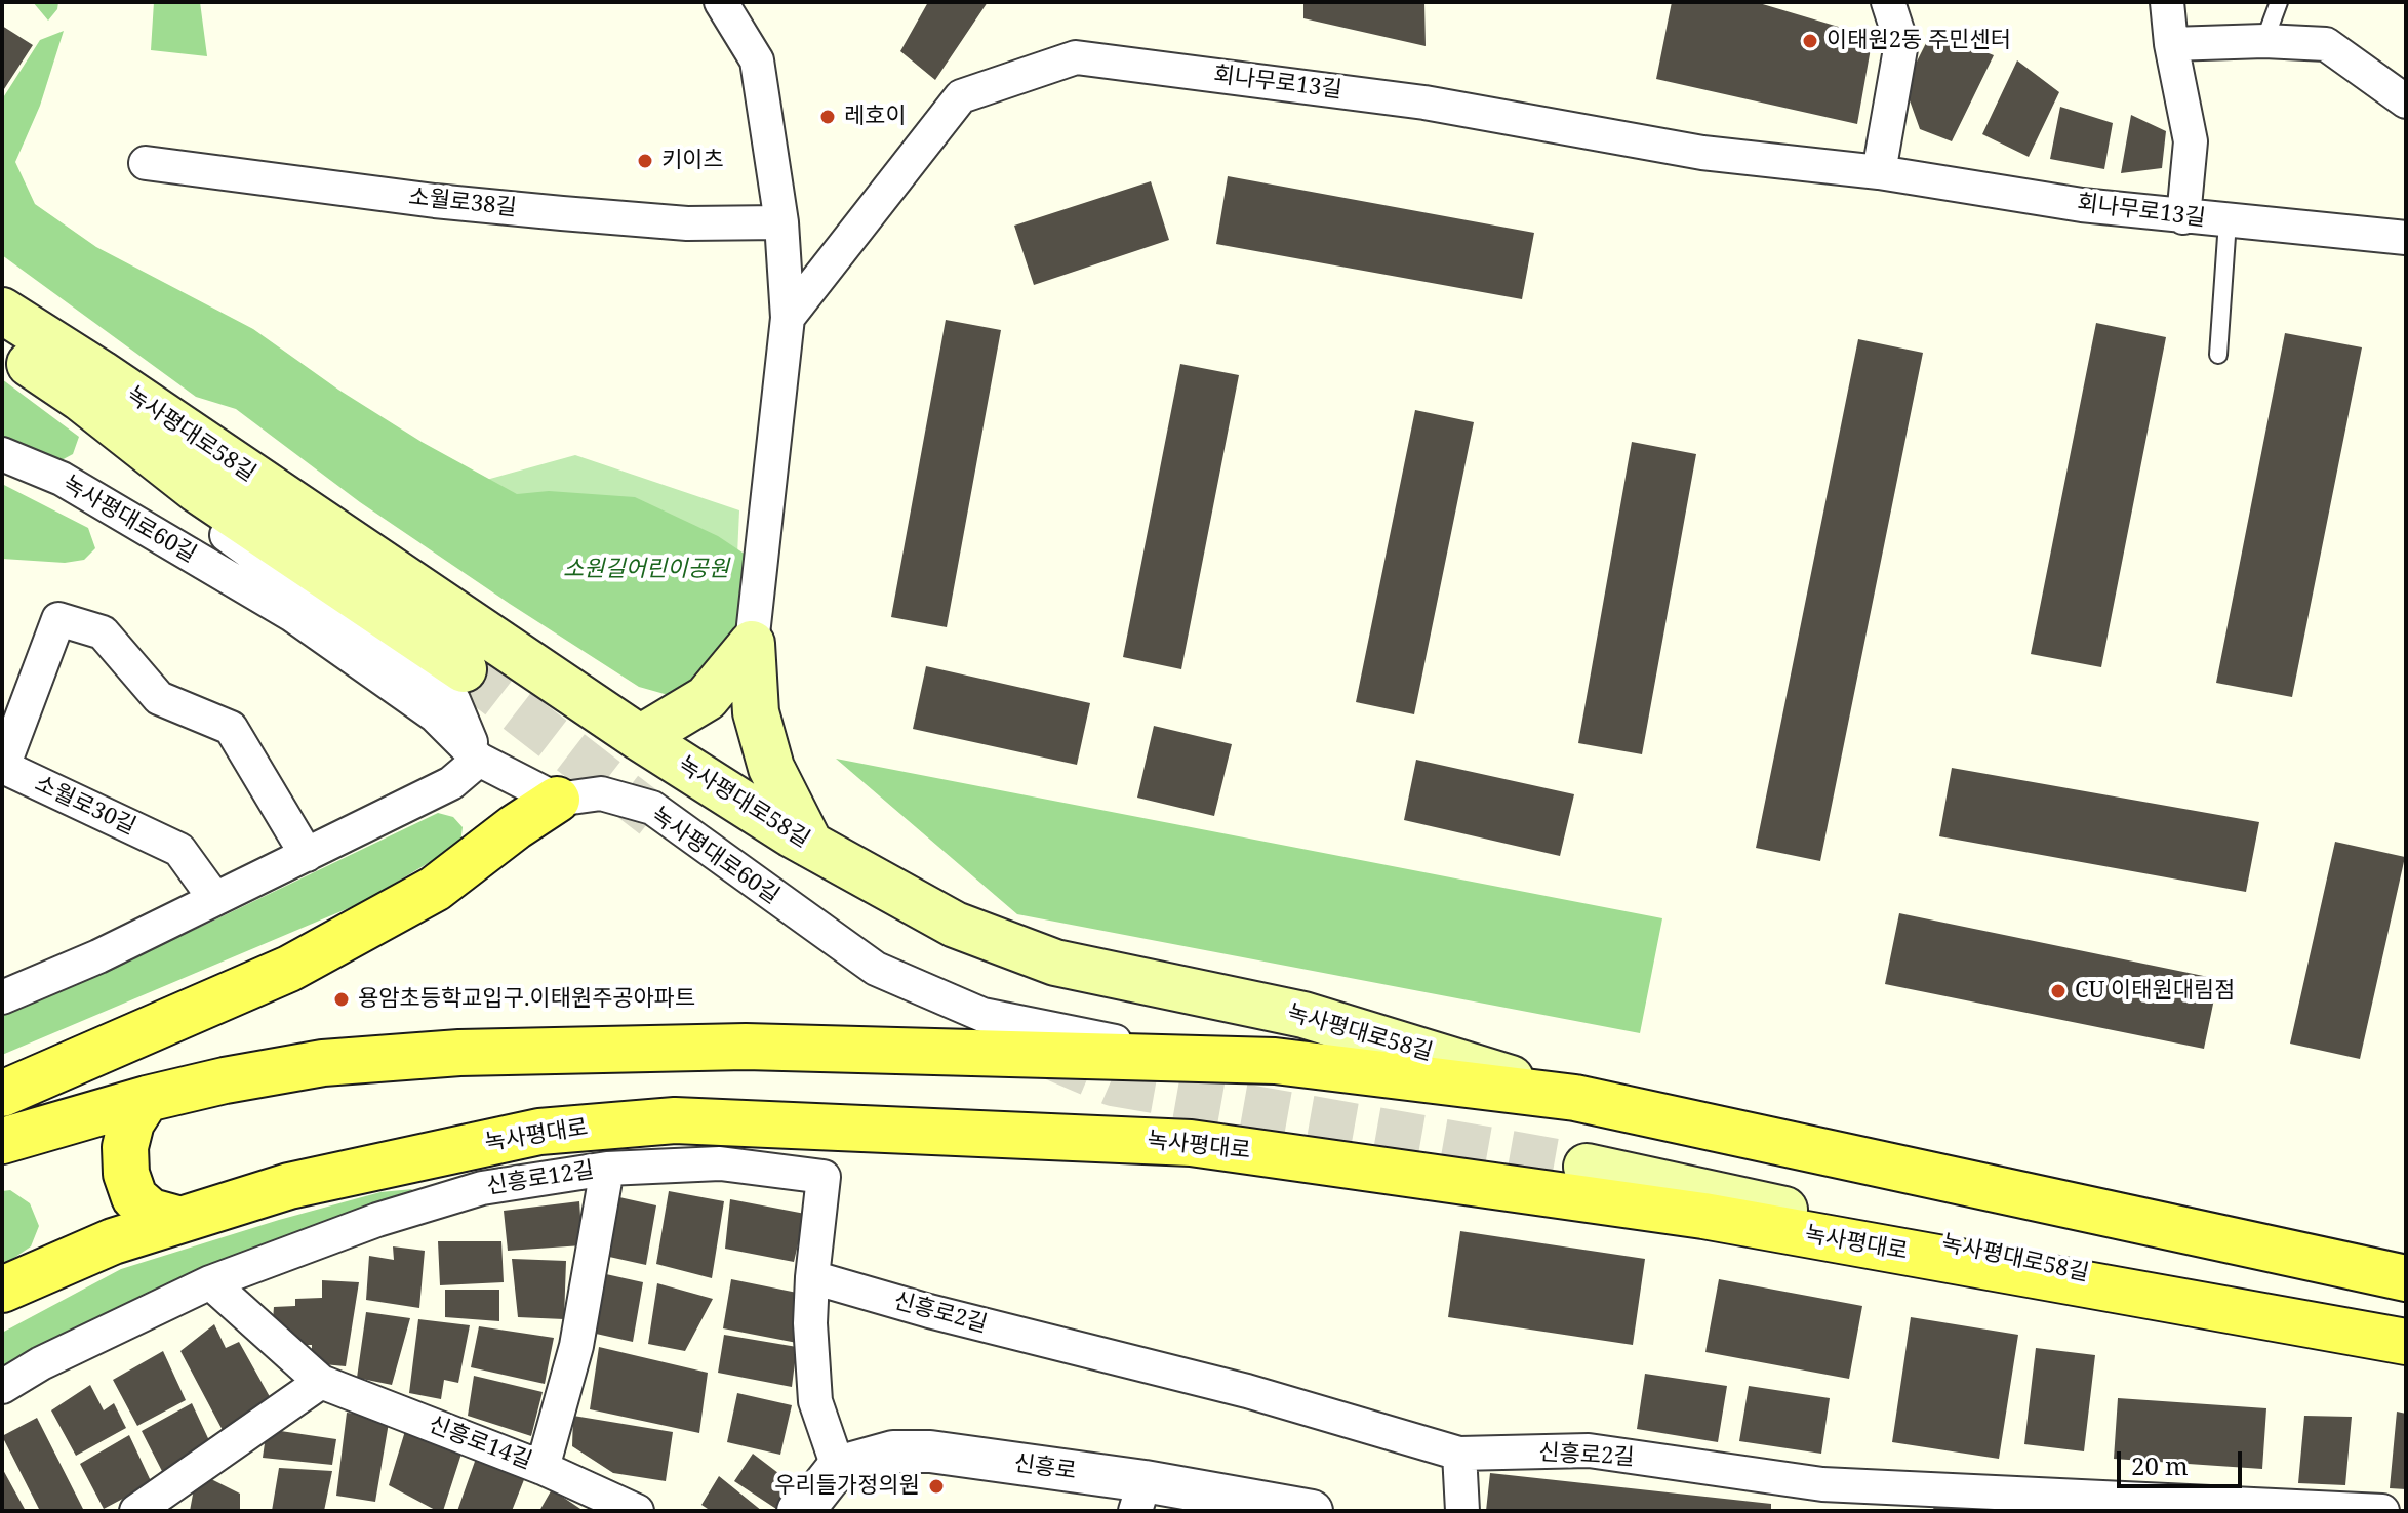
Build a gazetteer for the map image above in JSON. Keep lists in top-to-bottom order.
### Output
{
  "streets": {
    "main road": ["녹사평대로58길", "녹사평대로"],
    "street": [
      "회나무로13길",
      "소월로38길",
      "녹사평대로60길",
      "소월로30길",
      "신흥로12길",
      "신흥로2길",
      "신흥로14길",
      "신흥로"
    ]
  },
  "crossings": [
    ["녹사평대로58길", "녹사평대로"],
    ["신흥로12길", "신흥로2길"],
    ["신흥로12길", "신흥로14길"],
    ["신흥로12길", "신흥로"]
  ],
  "parks": ["소원길어린이공원"],
  "places": [
    "이태원2동 주민센터",
    "레호이",
    "키이츠",
    "CU 이태원대림점",
    "용암초등학교입구.이태원주공아파트",
    "우리들가정의원"
  ],
  "scale_bar": "20 m"
}
